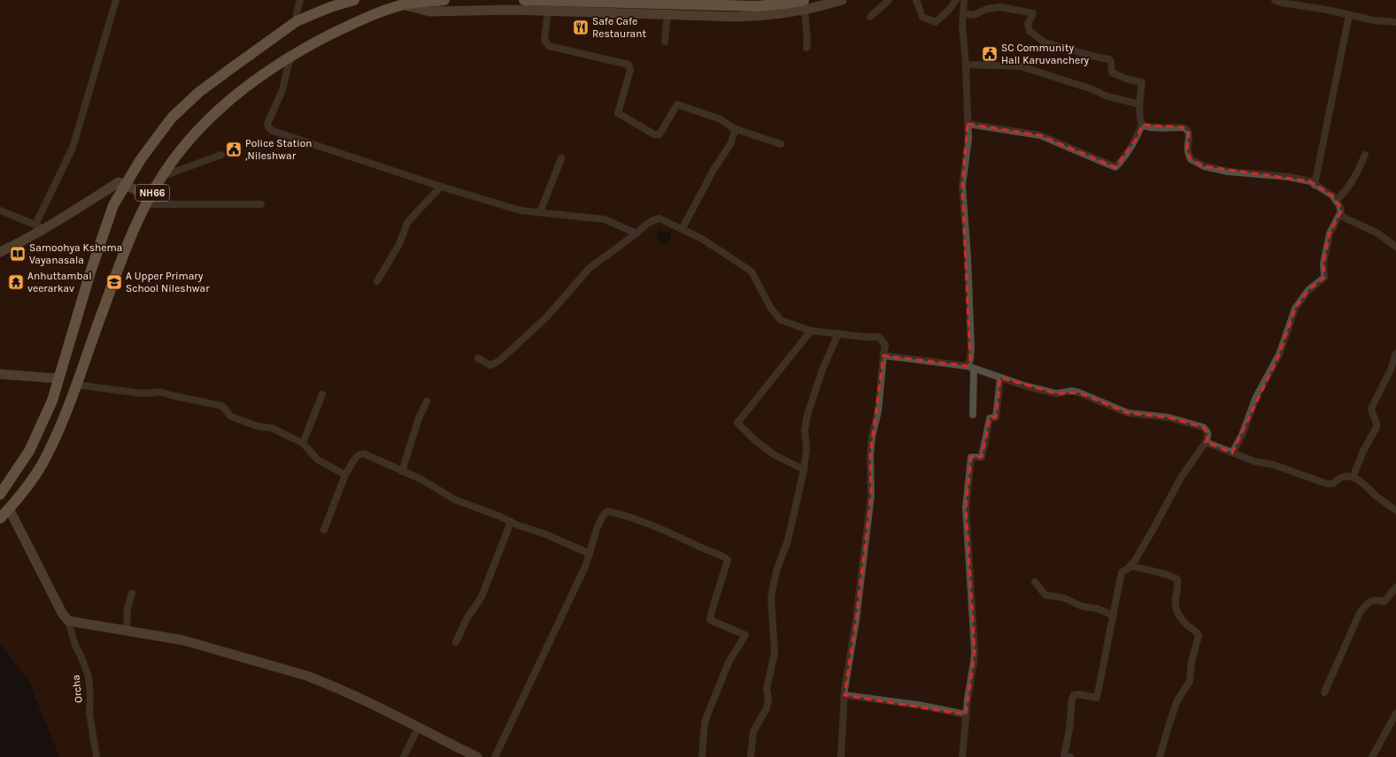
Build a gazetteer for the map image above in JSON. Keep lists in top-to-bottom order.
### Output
{
  "streets": {
    "highway": ["NH66"],
    "street": ["Orcha"]
  },
  "places": {
    "restaurant": ["Safe Cafe Restaurant"],
    "public building": ["SC Community Hall Karuvanchery", "Police Station ,Nileshwar"],
    "library": ["Samoohya Kshema Vayanasala"],
    "temple": ["Anhuttambal veerarkav"],
    "school or university": ["A Upper Primary School Nileshwar"]
  }
}
